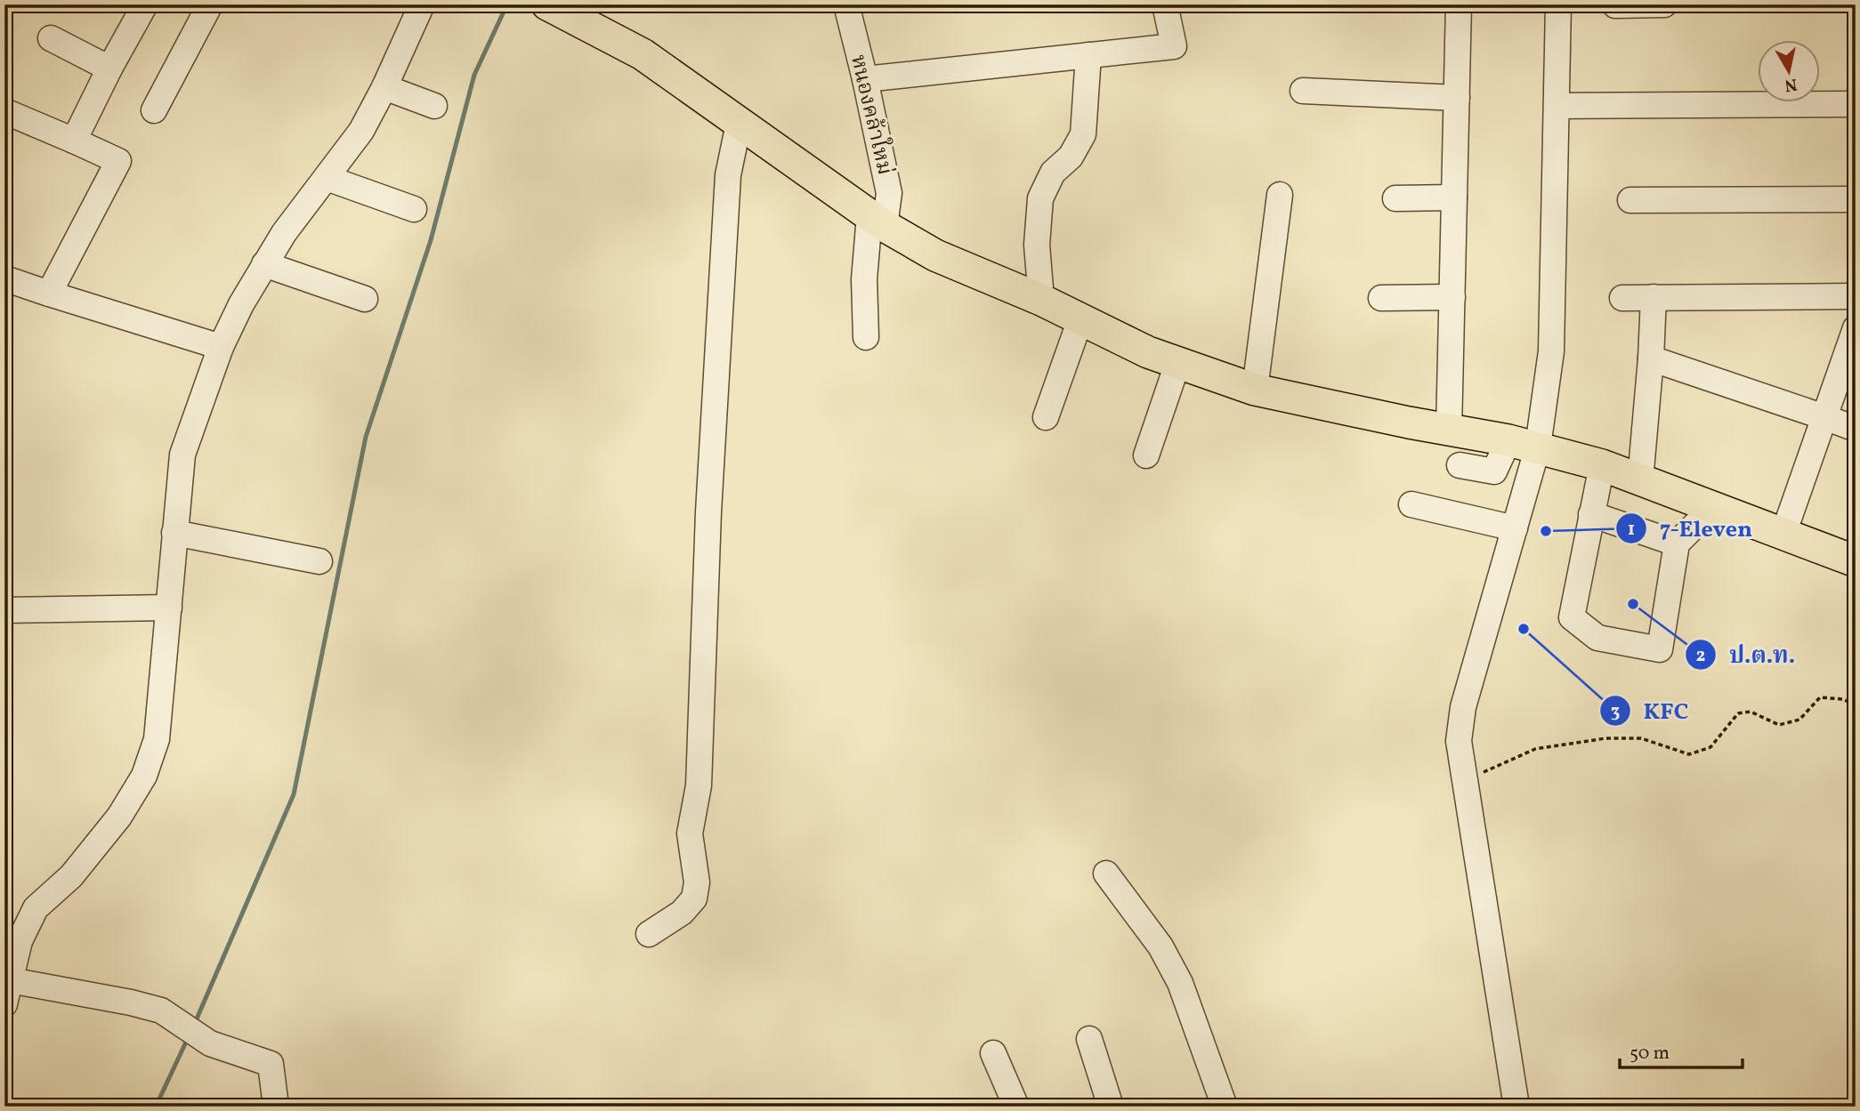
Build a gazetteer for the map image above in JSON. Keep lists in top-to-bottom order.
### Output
{
  "streets": {
    "street": ["หนองคล้าใหม่"]
  },
  "places": ["7-Eleven", "ป.ต.ท.", "KFC"],
  "scale_bar": "50 m",
  "north": "bottom"
}
